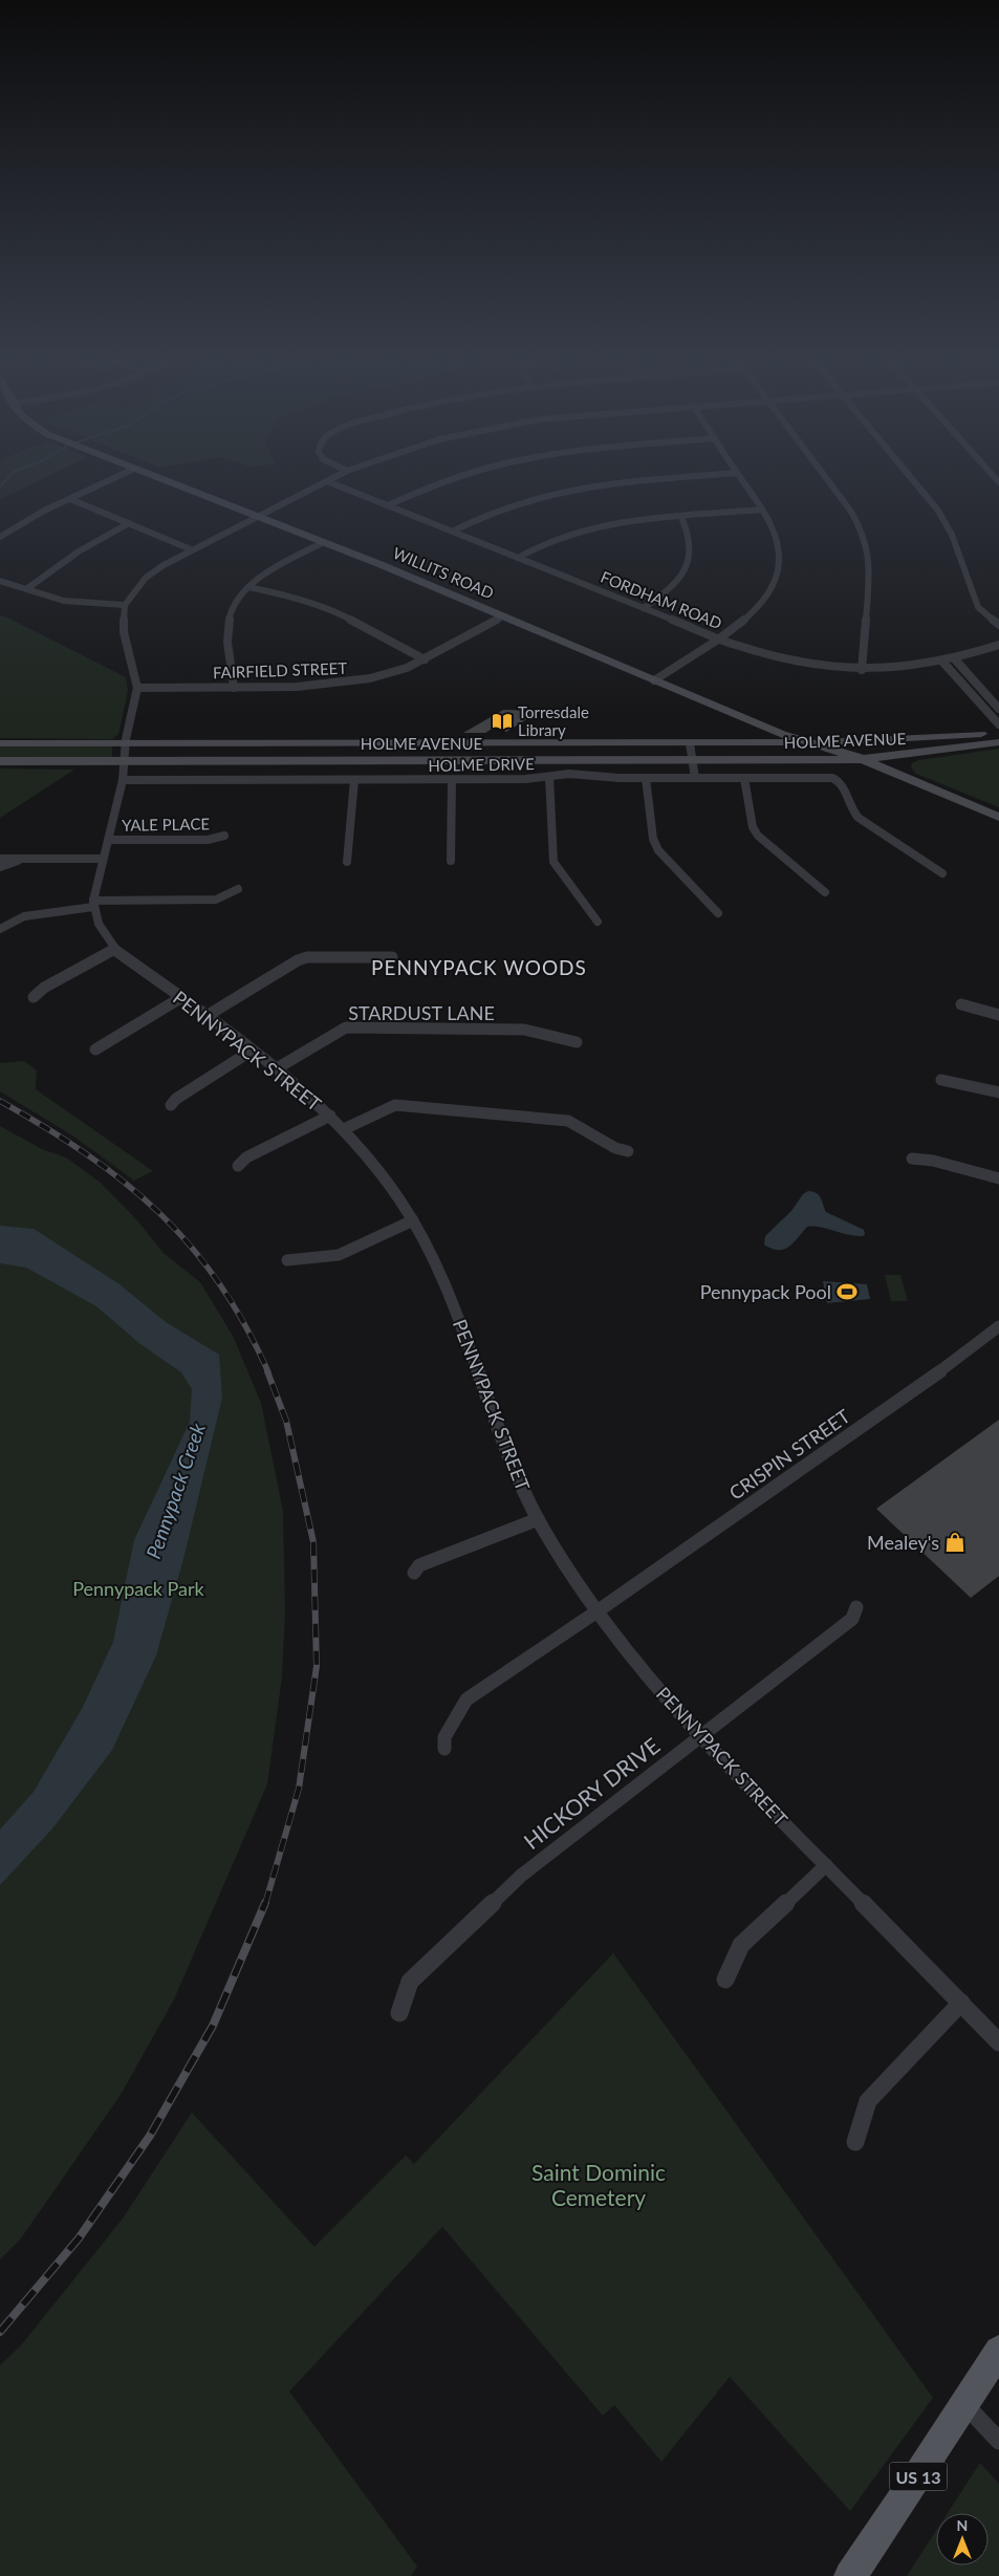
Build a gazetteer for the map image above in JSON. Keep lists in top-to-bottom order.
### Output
{
  "streets": {
    "main road": ["WILLITS ROAD", "HOLME AVENUE", "US 13"],
    "street": [
      "FORDHAM ROAD",
      "FAIRFIELD STREET",
      "HOLME DRIVE",
      "YALE PLACE",
      "STARDUST LANE",
      "PENNYPACK STREET",
      "CRISPIN STREET",
      "HICKORY DRIVE"
    ]
  },
  "crossings": [
    ["WILLITS ROAD", "FAIRFIELD STREET"],
    ["WILLITS ROAD", "HOLME AVENUE"],
    ["STARDUST LANE", "PENNYPACK STREET"],
    ["PENNYPACK STREET", "CRISPIN STREET"],
    ["PENNYPACK STREET", "HICKORY DRIVE"]
  ],
  "districts": ["PENNYPACK WOODS"],
  "water": ["Pennypack Creek"],
  "parks": ["Pennypack Park", "Saint Dominic Cemetery"],
  "places": {
    "library": ["Torresdale Library"],
    "sports": ["Pennypack Pool"],
    "shop": ["Mealey's"]
  },
  "north": "top"
}
